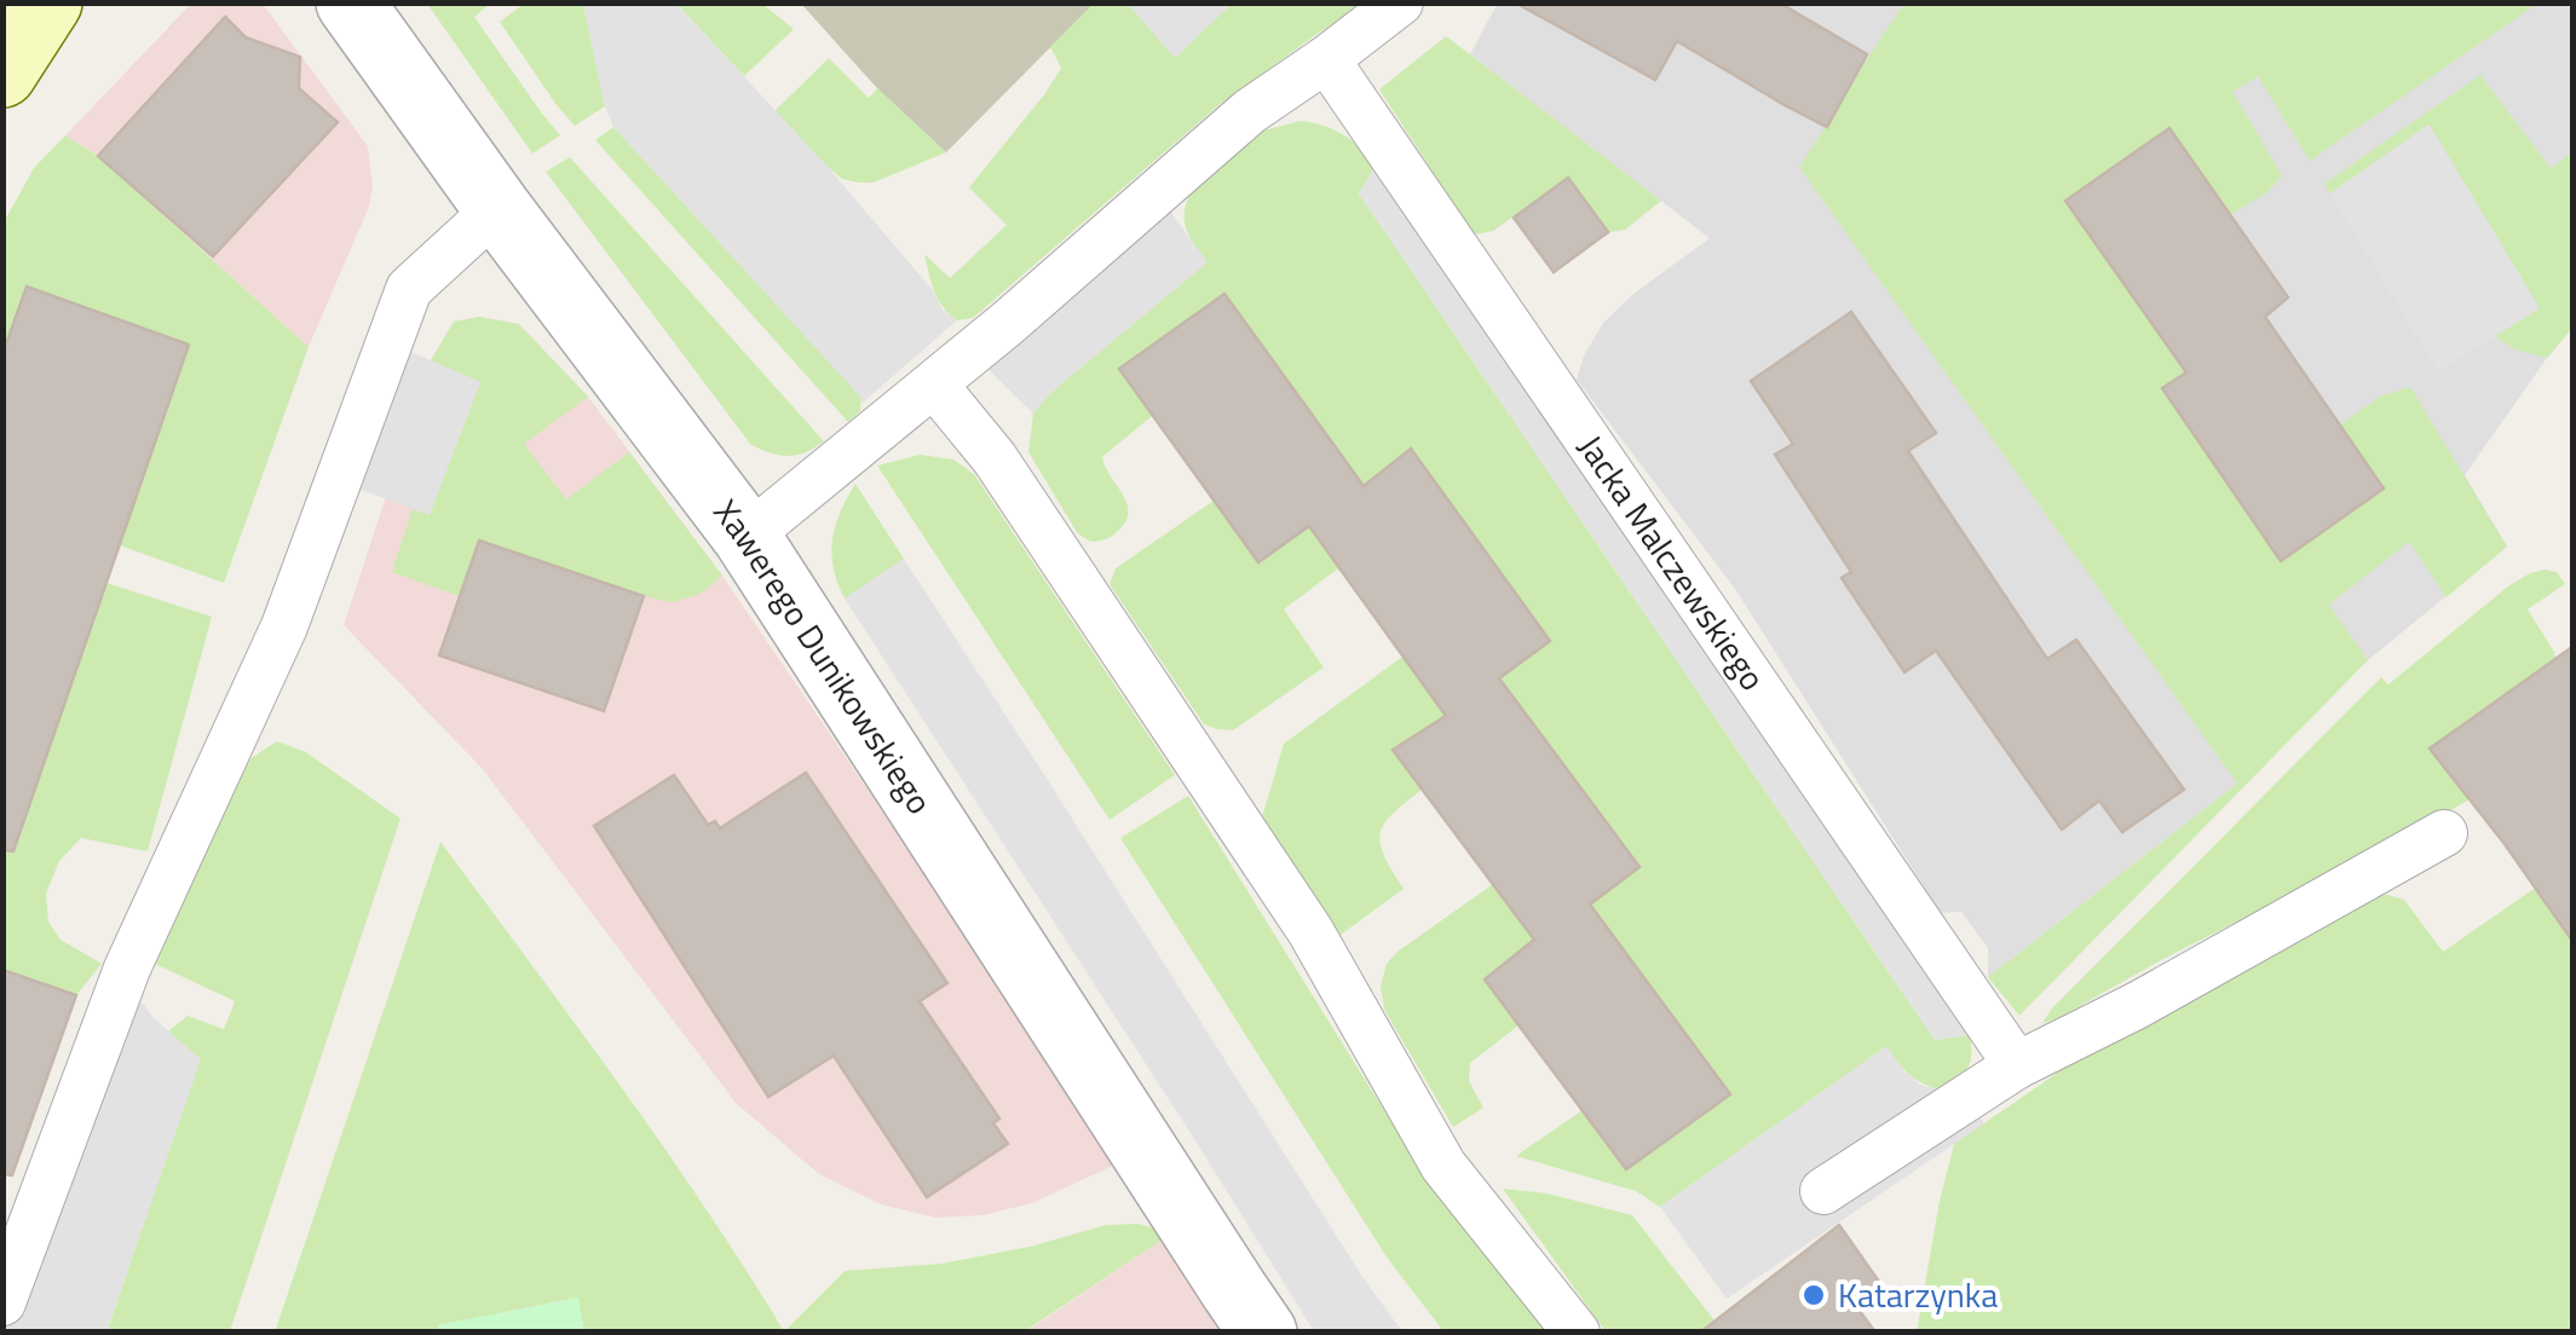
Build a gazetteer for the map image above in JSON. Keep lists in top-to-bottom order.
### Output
{
  "streets": {
    "street": ["Xawerego Dunikowskiego"],
    "lane": ["Jacka Malczewskiego"]
  },
  "places": ["Katarzynka"]
}
